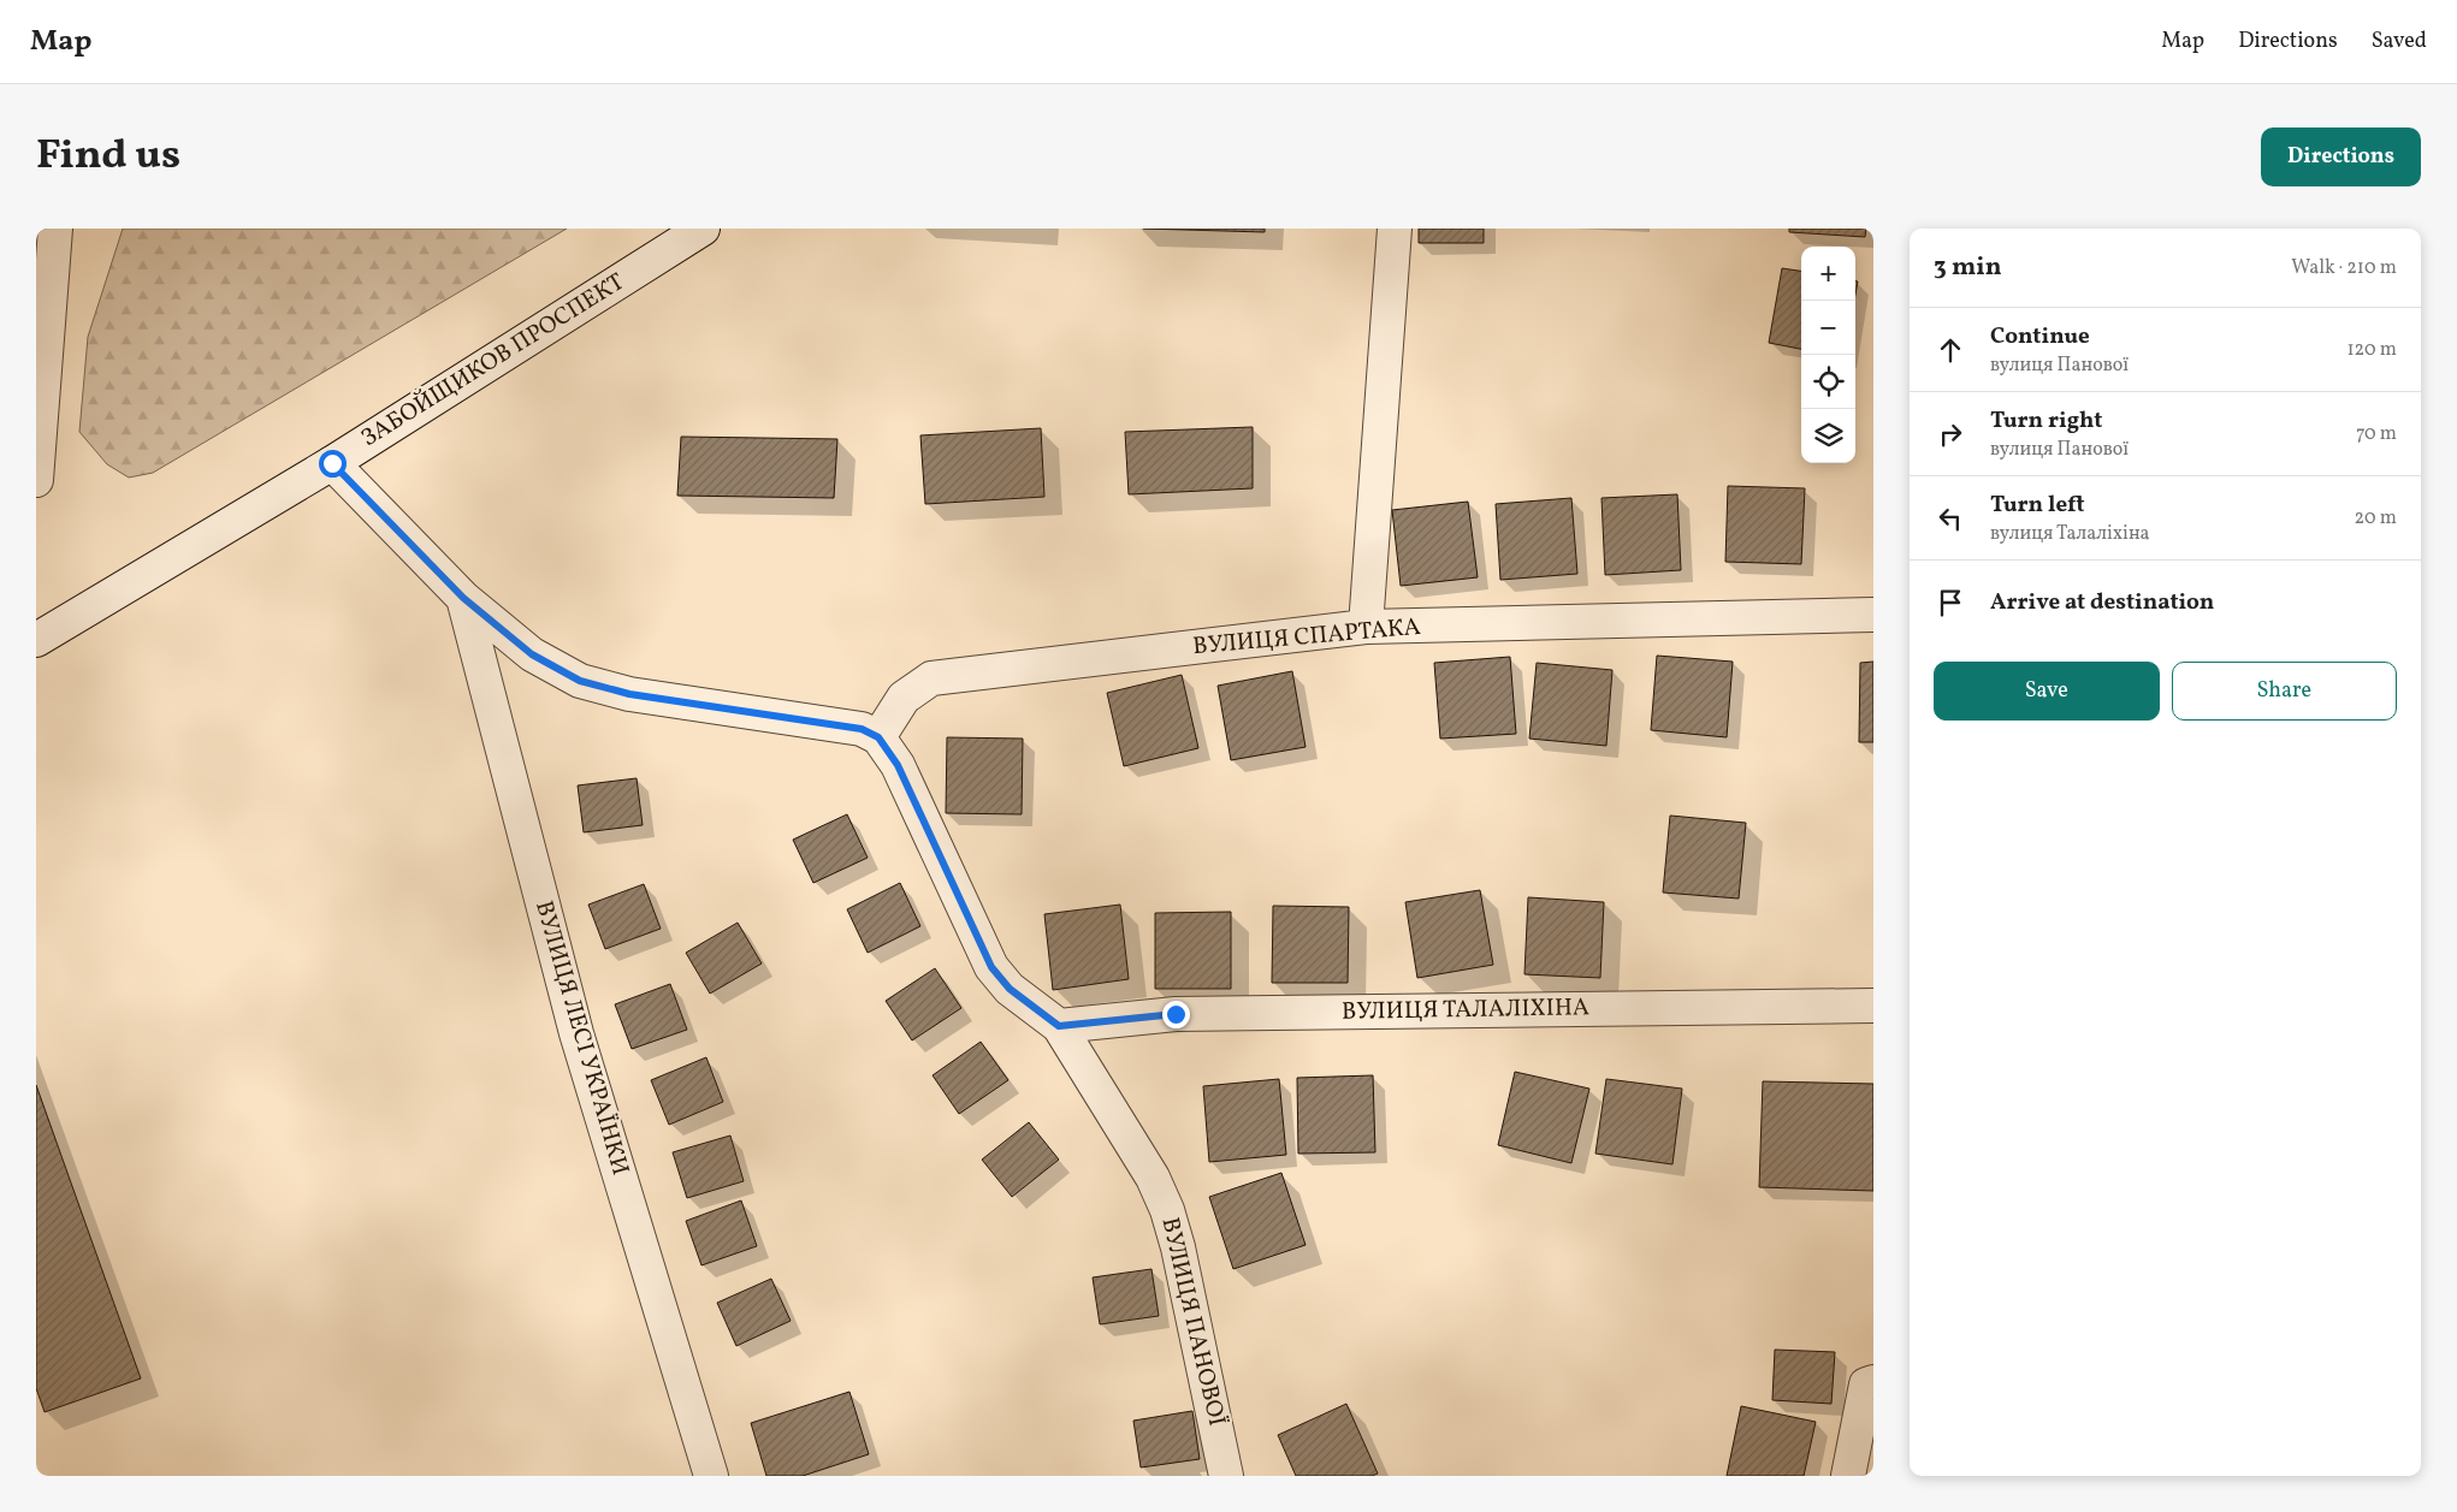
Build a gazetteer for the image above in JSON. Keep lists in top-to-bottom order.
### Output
{
  "streets": {
    "street": [
      "ЗАБОЙЩИКОВ ПРОСПЕКТ",
      "ВУЛИЦЯ СПАРТАКА",
      "ВУЛИЦЯ ТАЛАЛІХІНА",
      "ВУЛИЦЯ ЛЕСІ УКРАЇНКИ",
      "ВУЛИЦЯ ПАНОВОЇ"
    ]
  },
  "crossings": [
    ["ВУЛИЦЯ СПАРТАКА", "ВУЛИЦЯ ПАНОВОЇ"],
    ["ВУЛИЦЯ ТАЛАЛІХІНА", "ВУЛИЦЯ ПАНОВОЇ"]
  ],
  "page": {
    "header": "Map",
    "nav": ["Map", "Directions", "Saved"],
    "title": "Find us",
    "buttons": [
      "Directions",
      ["Save", "Share"]
    ],
    "heading": ["3 min", "Walk · 210 m"],
    "map_buttons": ["+", "−"],
    "list": [
      ["Continue", "вулиця Панової", "120 m"],
      ["Turn right", "вулиця Панової", "70 m"],
      ["Turn left", "вулиця Талаліхіна", "20 m"],
      "Arrive at destination"
    ]
  }
}
